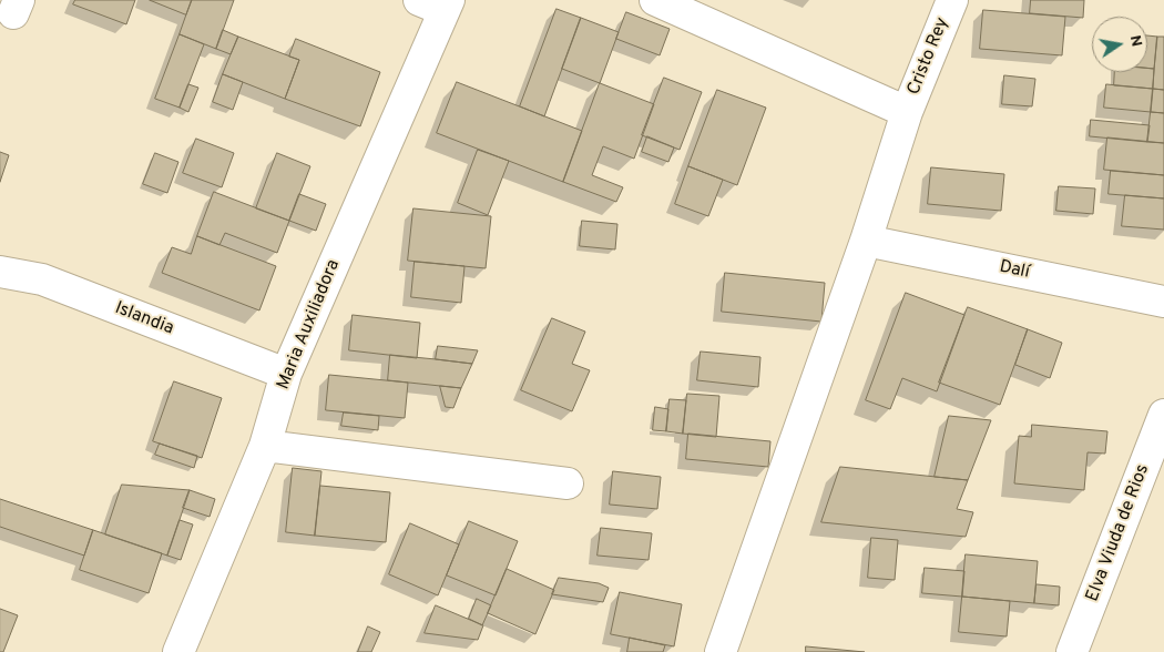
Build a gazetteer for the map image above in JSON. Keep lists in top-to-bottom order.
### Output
{
  "streets": {
    "street": [
      "Cristo Rey",
      "Dalí",
      "Islandia",
      "Maria Auxiliadora",
      "Elva Viuda de Rios"
    ]
  },
  "crossings": [
    ["Cristo Rey", "Dalí"],
    ["Islandia", "Maria Auxiliadora"]
  ],
  "north": "right"
}
